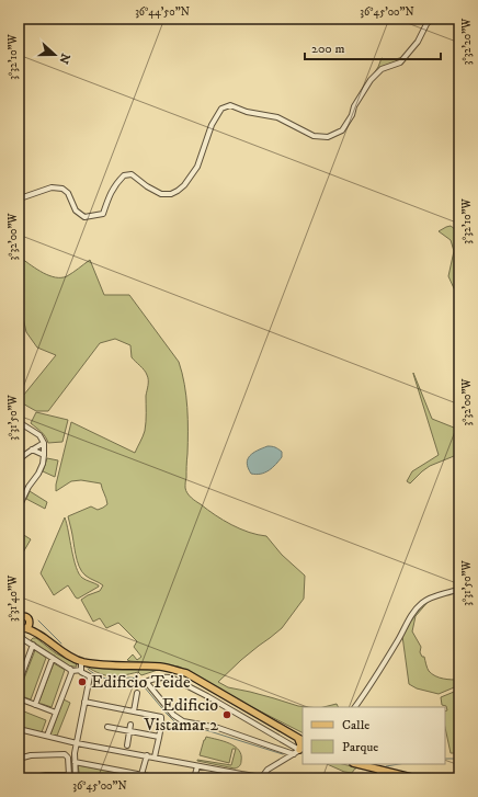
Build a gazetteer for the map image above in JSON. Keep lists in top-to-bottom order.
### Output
{
  "places": ["Edificio Teide", "Edificio Vistamar 2"],
  "legend": ["Calle", "Parque"],
  "scale_bar": "200 m",
  "north": "right",
  "coordinates": [
    "36°44'50\"N",
    "36°45'00\"N",
    "3°32'20\"W",
    "3°32'10\"W",
    "3°32'00\"W",
    "3°31'50\"W",
    "3°31'40\"W"
  ]
}
